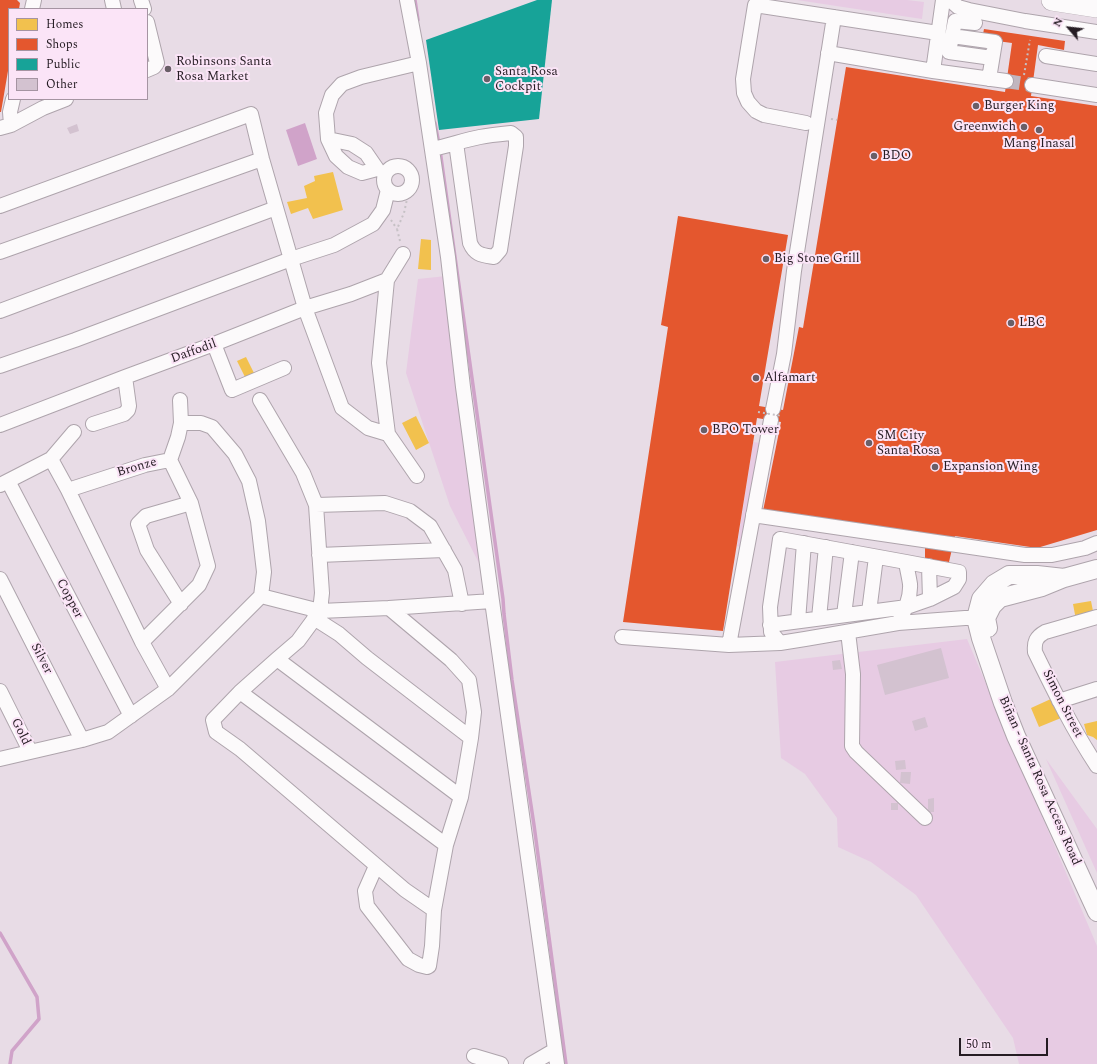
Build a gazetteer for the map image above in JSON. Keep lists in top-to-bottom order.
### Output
{
  "streets": {
    "main road": ["Biñan - Santa Rosa Access Road"],
    "street": [
      "Daffodil",
      "Bronze",
      "Copper",
      "Silver",
      "Simon Street",
      "Gold"
    ]
  },
  "places": [
    "Robinsons Santa Rosa Market",
    "Santa Rosa Cockpit",
    "Burger King",
    "Greenwich",
    "Mang Inasal",
    "BDO",
    "Big Stone Grill",
    "LBC",
    "Alfamart",
    "BPO Tower",
    "SM City Santa Rosa",
    "Expansion Wing"
  ],
  "legend": [
    "Homes",
    "Shops",
    "Public",
    "Other"
  ],
  "scale_bar": "50 m",
  "north": "top left"
}
